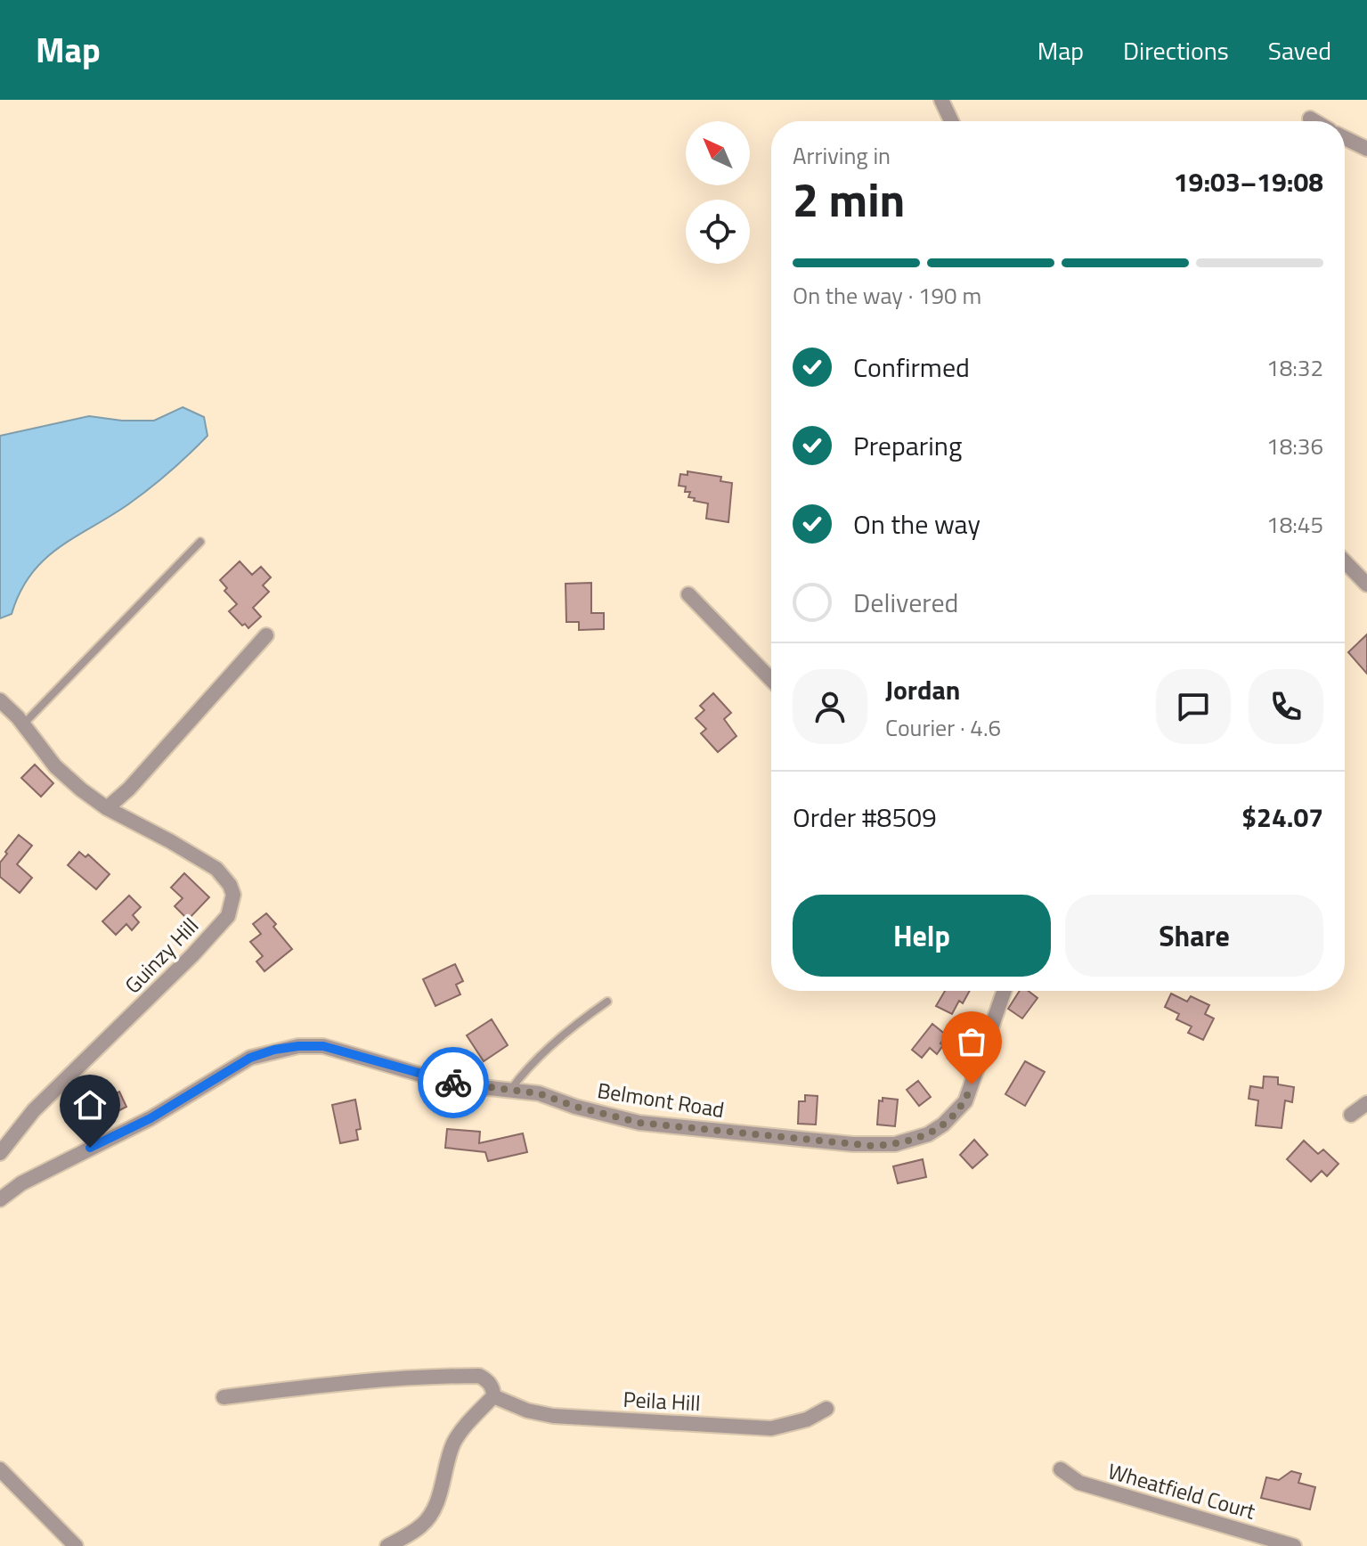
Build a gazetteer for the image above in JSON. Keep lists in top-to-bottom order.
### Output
{
  "streets": {
    "street": [
      "Guinzy Hill",
      "Belmont Road",
      "Peila Hill",
      "Wheatfield Court"
    ]
  },
  "north": "top left",
  "page": {
    "header": "Map",
    "nav": ["Map", "Directions", "Saved"],
    "heading": ["2 min", "Arriving in", "19:03–19:08"],
    "panel": [
      "Jordan",
      "Courier · 4.6",
      "Order #8509",
      "$24.07"
    ],
    "bar": "On the way · 190 m",
    "list": [
      ["Confirmed", "18:32"],
      ["Preparing", "18:36"],
      ["On the way", "18:45"],
      "Delivered"
    ],
    "buttons": ["Help", "Share"]
  }
}
